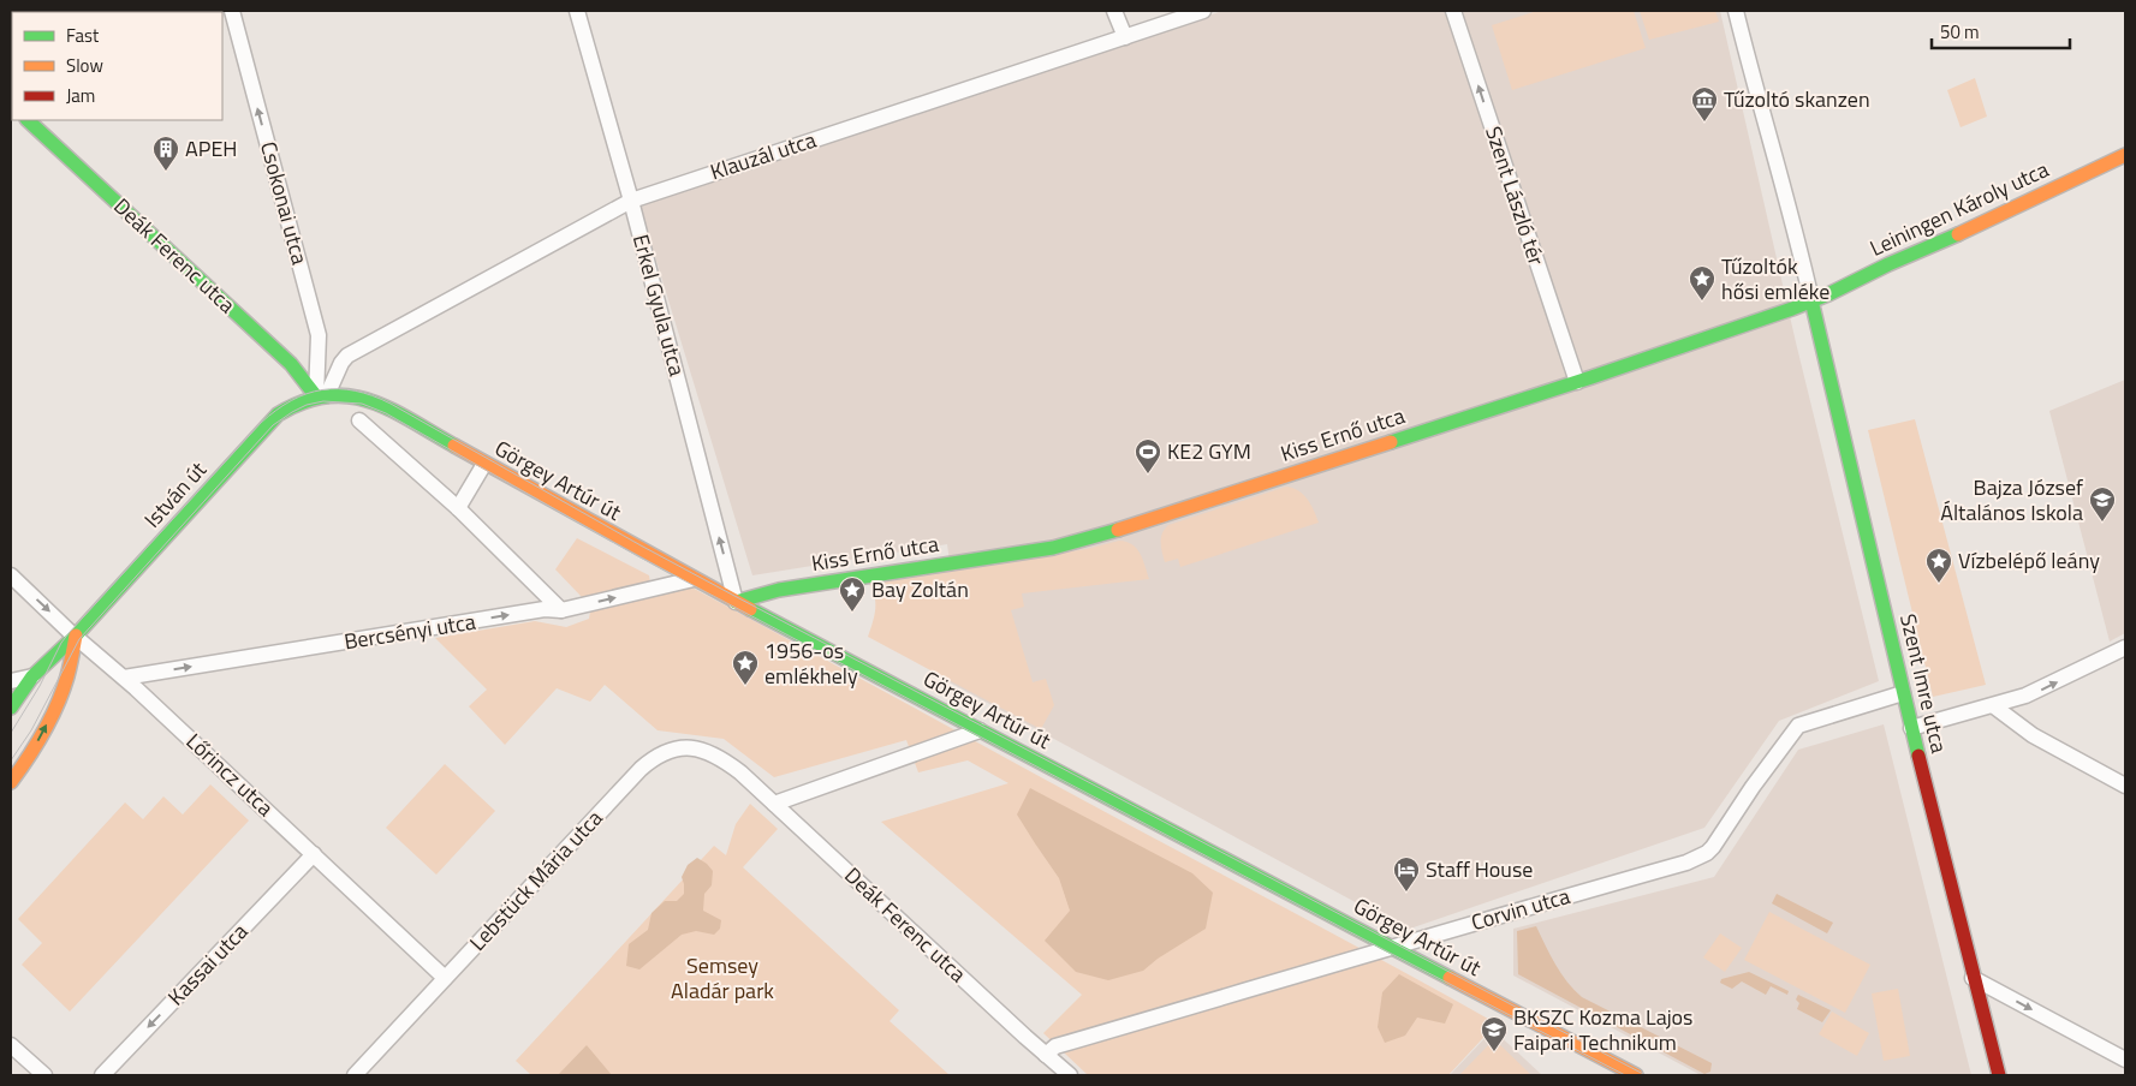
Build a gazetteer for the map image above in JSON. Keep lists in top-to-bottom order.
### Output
{
  "streets": {
    "street": [
      "Klauzál utca",
      "Szent László tér",
      "Csokonai utca",
      "Leiningen Károly utca",
      "Deák Ferenc utca",
      "Erkel Gyula utca",
      "Kiss Ernő utca",
      "Görgey Artúr út",
      "István út",
      "Bercsényi utca",
      "Szent Imre utca",
      "Lőrincz utca",
      "Lebstück Mária utca",
      "Corvin utca",
      "Kassai utca"
    ]
  },
  "crossings": [
    ["Klauzál utca", "Erkel Gyula utca"],
    ["Szent László tér", "Kiss Ernő utca"],
    ["Csokonai utca", "Deák Ferenc utca"],
    ["Csokonai utca", "Görgey Artúr út"],
    ["Csokonai utca", "István út"],
    ["Leiningen Károly utca", "Kiss Ernő utca"],
    ["Leiningen Károly utca", "Szent Imre utca"],
    ["Deák Ferenc utca", "Görgey Artúr út"],
    ["Deák Ferenc utca", "István út"],
    ["Deák Ferenc utca", "Lebstück Mária utca"],
    ["Deák Ferenc utca", "Corvin utca"],
    ["Erkel Gyula utca", "Kiss Ernő utca"],
    ["Erkel Gyula utca", "Görgey Artúr út"],
    ["Kiss Ernő utca", "Görgey Artúr út"],
    ["Kiss Ernő utca", "Szent Imre utca"],
    ["Görgey Artúr út", "István út"],
    ["Görgey Artúr út", "Bercsényi utca"],
    ["Görgey Artúr út", "Corvin utca"],
    ["István út", "Lőrincz utca"],
    ["Bercsényi utca", "Lőrincz utca"],
    ["Szent Imre utca", "Corvin utca"],
    ["Lőrincz utca", "Lebstück Mária utca"],
    ["Lőrincz utca", "Kassai utca"]
  ],
  "one_way": [
    "Szent László tér",
    "Csokonai utca",
    "Erkel Gyula utca",
    "Bercsényi utca",
    "Kassai utca"
  ],
  "parks": ["Semsey Aladár park"],
  "places": {
    "museum": ["Tűzoltó skanzen"],
    "building": ["APEH"],
    "place": [
      "Tűzoltók hősi emléke",
      "Vízbelépő leány",
      "Bay Zoltán",
      "1956-os emlékhely"
    ],
    "sports": ["KE2 GYM"],
    "school or university": ["Bajza József Általános Iskola", "BKSZC Kozma Lajos Faipari Technikum"],
    "hotel": ["Staff House"]
  },
  "legend": ["Fast", "Slow", "Jam"],
  "scale_bar": "50 m"
}
